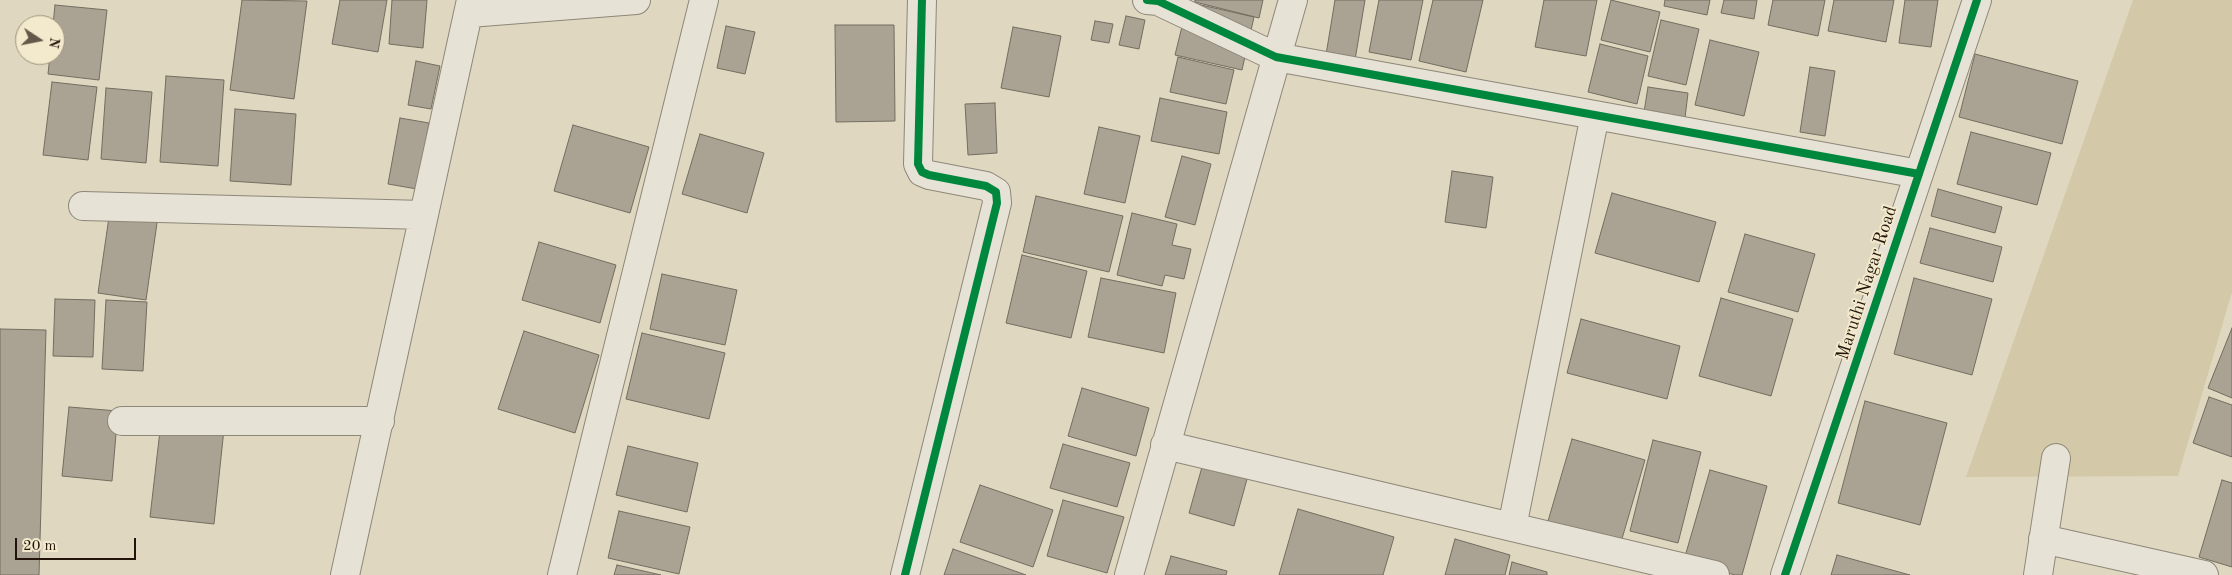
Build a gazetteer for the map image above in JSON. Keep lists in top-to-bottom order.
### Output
{
  "streets": {
    "street": ["Maruthi Nagar Road"]
  },
  "scale_bar": "20 m",
  "north": "right"
}
